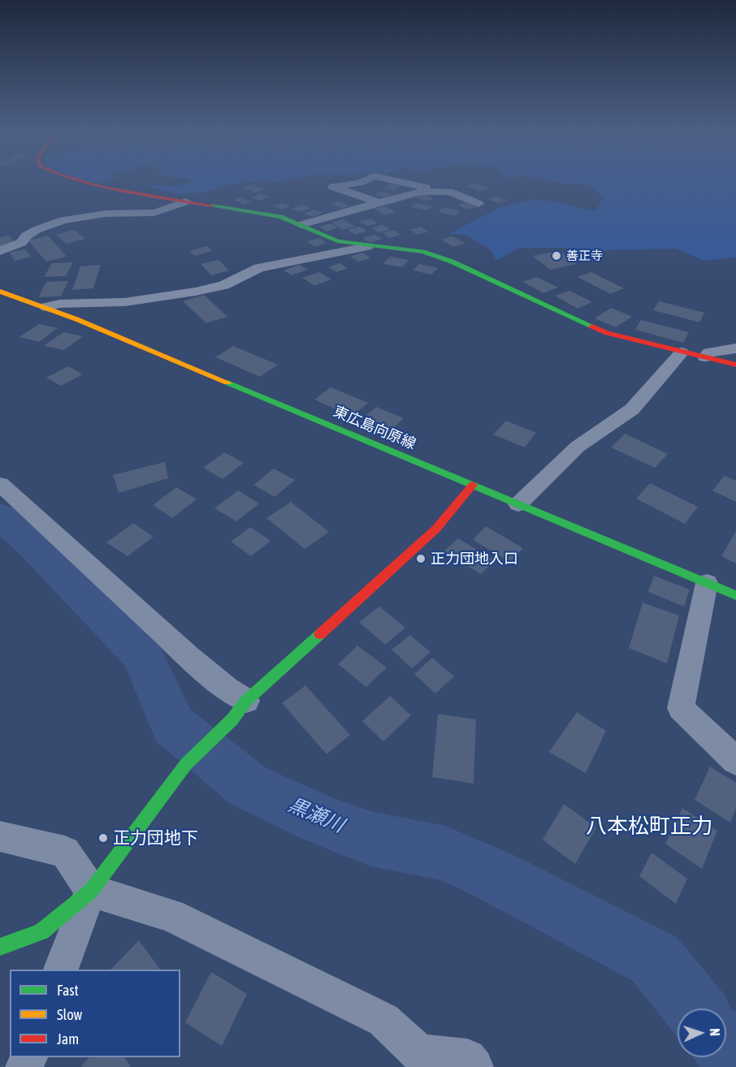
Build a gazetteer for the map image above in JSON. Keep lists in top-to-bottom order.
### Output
{
  "streets": {
    "street": ["東広島向原線"]
  },
  "districts": ["八本松町正力"],
  "water": ["黒瀬川"],
  "places": ["善正寺", "正力団地入口", "正力団地下"],
  "legend": ["Fast", "Slow", "Jam"],
  "north": "right"
}
